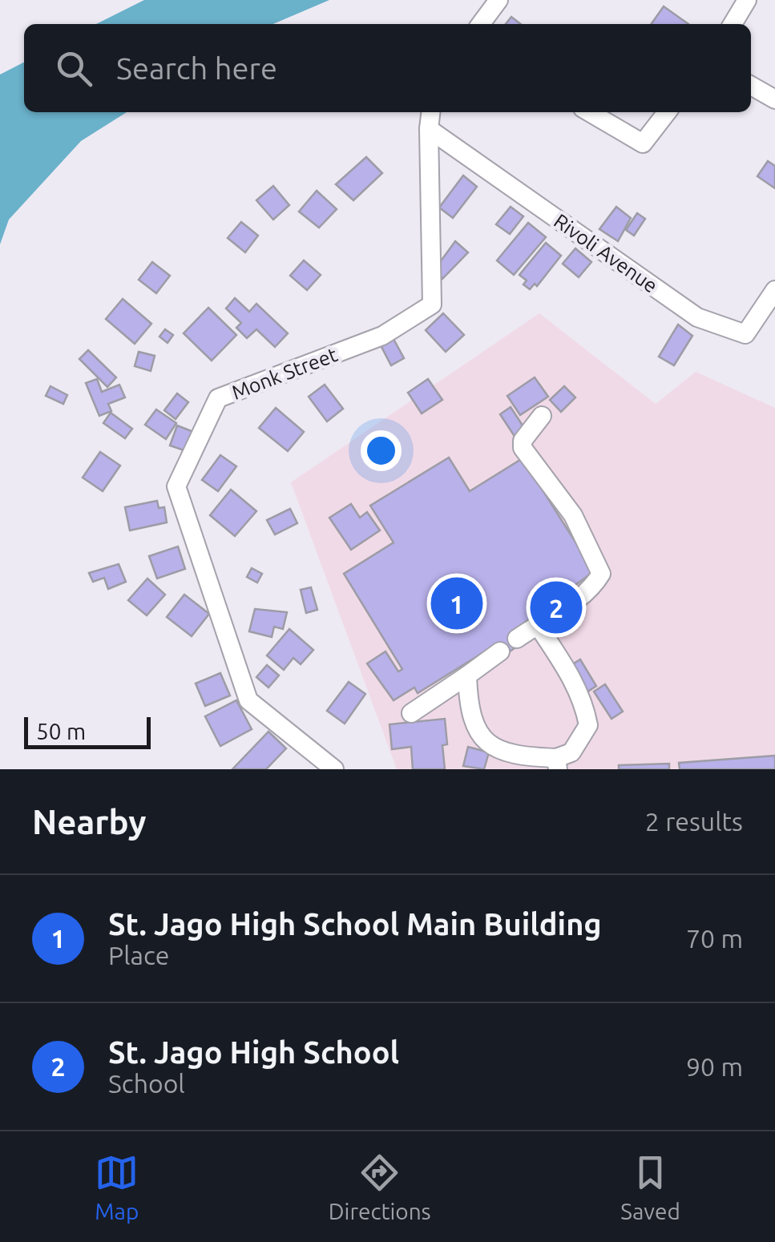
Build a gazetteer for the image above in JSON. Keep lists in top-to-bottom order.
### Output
{
  "streets": {
    "street": ["Rivoli Avenue", "Monk Street"]
  },
  "crossings": [
    ["Rivoli Avenue", "Monk Street"]
  ],
  "scale_bar": "50 m",
  "page": {
    "search": "Search here",
    "pins": ["1", "2"],
    "scale": "50 m",
    "heading": ["Nearby", "2 results"],
    "list": [
      {
        "mark": "1",
        "name": "St. Jago High School Main Building",
        "note": "Place",
        "value": "70 m"
      },
      {
        "mark": "2",
        "name": "St. Jago High School",
        "note": "School",
        "value": "90 m"
      }
    ],
    "nav": ["Map", "Directions", "Saved"]
  }
}
